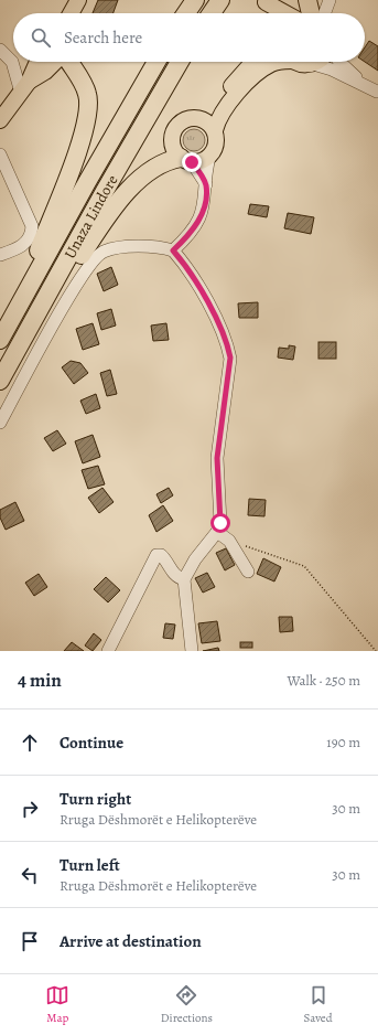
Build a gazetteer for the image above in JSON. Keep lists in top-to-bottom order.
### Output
{
  "streets": {
    "highway": ["Unaza Lindore"]
  },
  "page": {
    "search": "Search here",
    "heading": ["4 min", "Walk · 250 m"],
    "list": [
      ["Continue", "190 m"],
      ["Turn right", "Rruga Dëshmorët e Helikopterëve", "30 m"],
      ["Turn left", "Rruga Dëshmorët e Helikopterëve", "30 m"],
      "Arrive at destination"
    ],
    "nav": ["Map", "Directions", "Saved"]
  }
}
